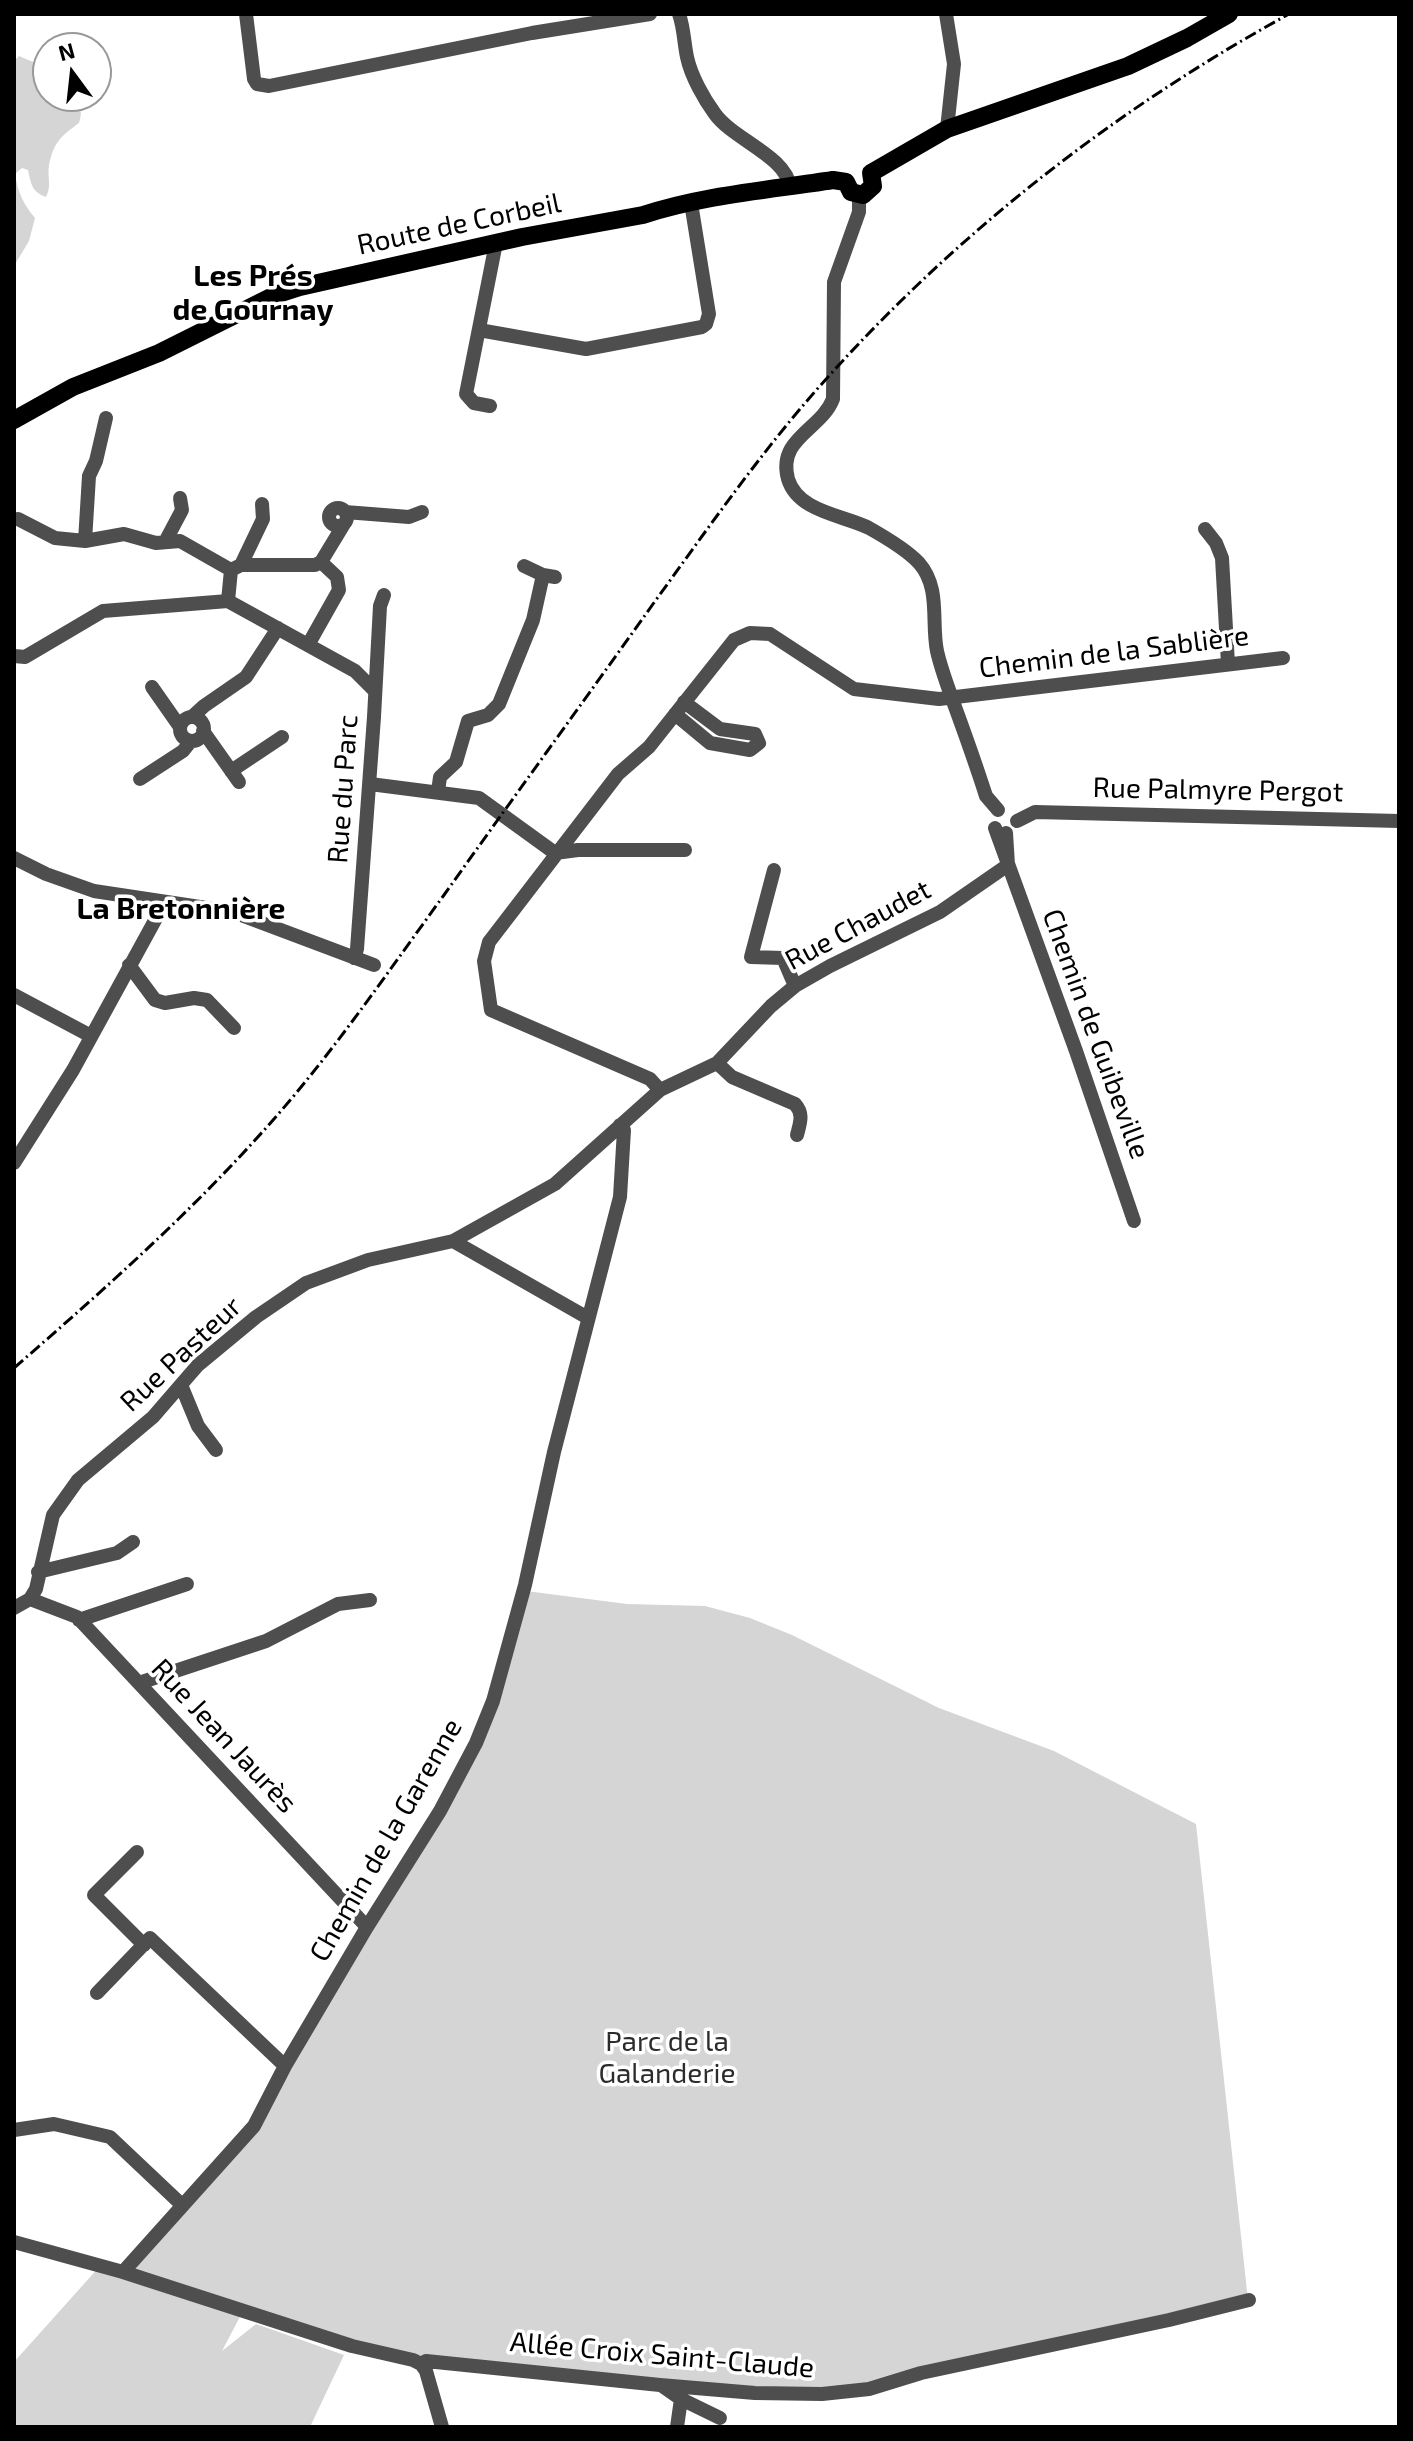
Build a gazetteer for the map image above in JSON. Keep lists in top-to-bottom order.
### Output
{
  "streets": {
    "main road": ["Route de Corbeil"],
    "street": [
      "Chemin de la Sablière",
      "Rue du Parc",
      "Rue Palmyre Pergot",
      "Rue Chaudet",
      "Chemin de Guibeville",
      "Rue Pasteur",
      "Rue Jean Jaurès",
      "Chemin de la Garenne",
      "Allée Croix Saint-Claude"
    ]
  },
  "crossings": [
    ["Chemin de la Sablière", "Rue Chaudet"],
    ["Chemin de la Sablière", "Rue Pasteur"],
    ["Rue Chaudet", "Chemin de Guibeville"],
    ["Rue Chaudet", "Rue Pasteur"],
    ["Rue Pasteur", "Rue Jean Jaurès"],
    ["Rue Pasteur", "Chemin de la Garenne"],
    ["Rue Jean Jaurès", "Chemin de la Garenne"],
    ["Chemin de la Garenne", "Allée Croix Saint-Claude"]
  ],
  "districts": ["Les Prés de Gournay", "La Bretonnière"],
  "parks": ["Parc de la Galanderie"],
  "north": "top"
}
